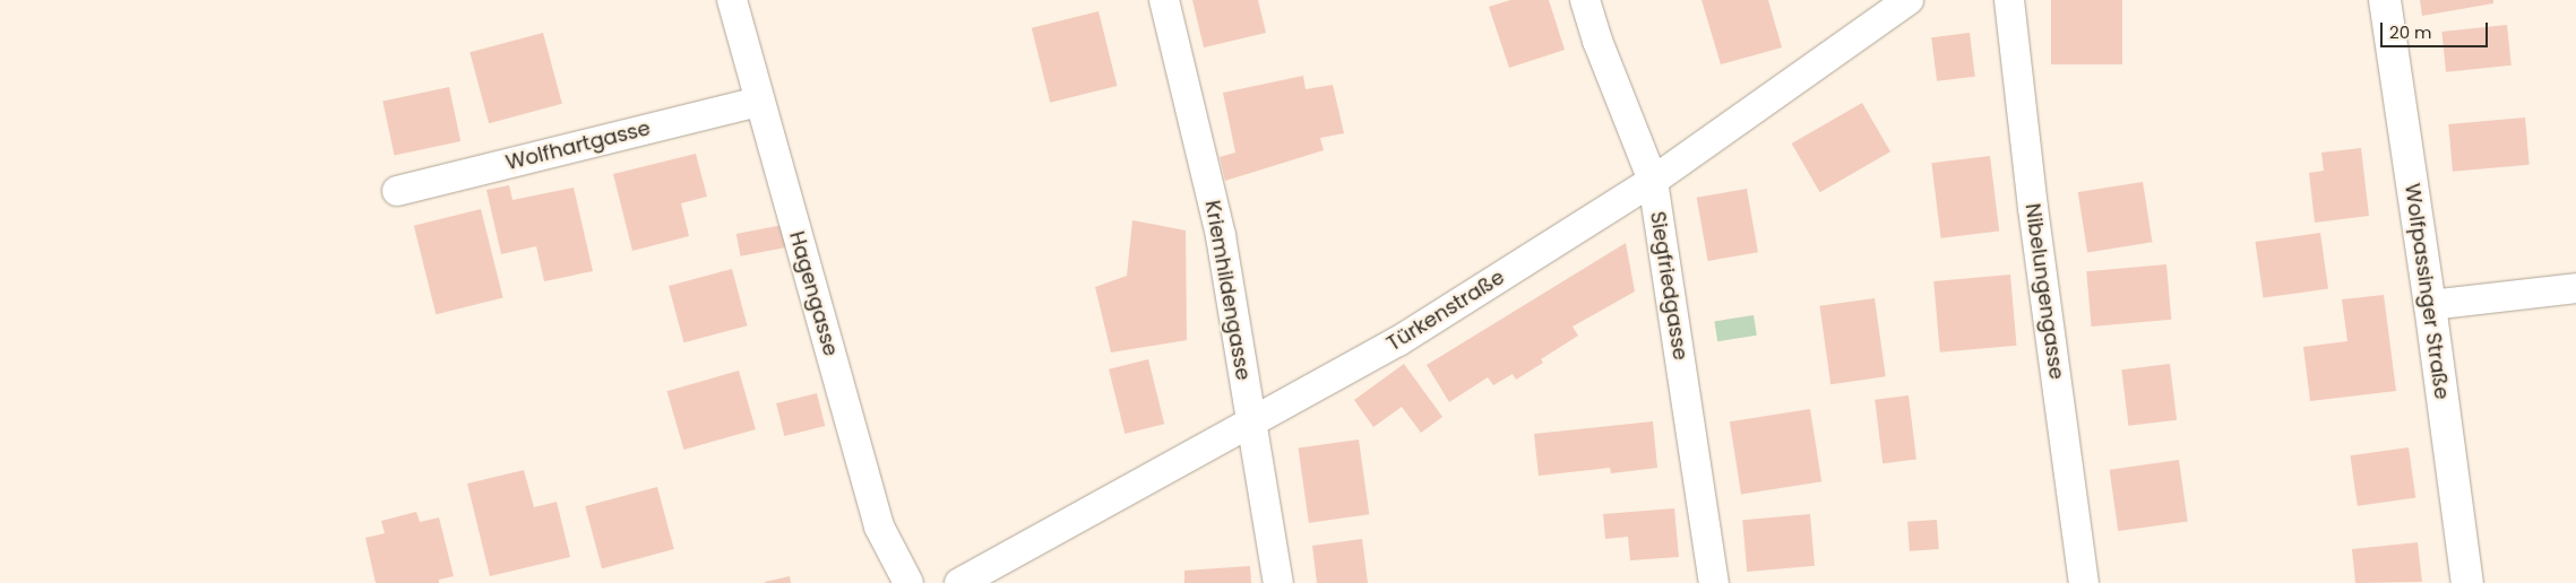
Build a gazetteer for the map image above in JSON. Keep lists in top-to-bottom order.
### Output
{
  "streets": {
    "street": [
      "Wolfhartgasse",
      "Siegfriedgasse",
      "Kriemhildengasse",
      "Nibelungengasse",
      "Wolfpassinger Straße",
      "Hagengasse",
      "Türkenstraße"
    ]
  },
  "crossings": [
    ["Wolfhartgasse", "Hagengasse"],
    ["Siegfriedgasse", "Türkenstraße"],
    ["Kriemhildengasse", "Türkenstraße"]
  ],
  "scale_bar": "20 m"
}
